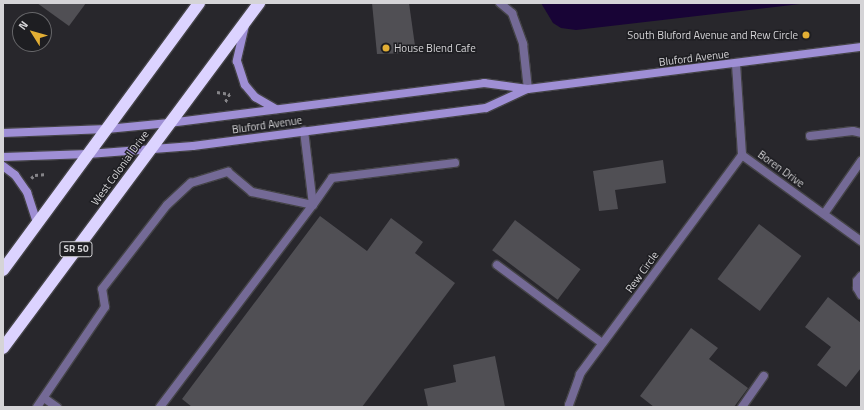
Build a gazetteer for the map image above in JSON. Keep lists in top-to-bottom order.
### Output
{
  "streets": {
    "highway": ["West Colonial Drive", "SR 50"],
    "street": ["Bluford Avenue", "Boren Drive", "Rew Circle"]
  },
  "crossings": [
    ["Bluford Avenue", "West Colonial Drive"],
    ["Bluford Avenue", "Boren Drive"],
    ["Boren Drive", "Rew Circle"]
  ],
  "places": ["South Bluford Avenue and Rew Circle", "House Blend Cafe"],
  "north": "top left"
}
